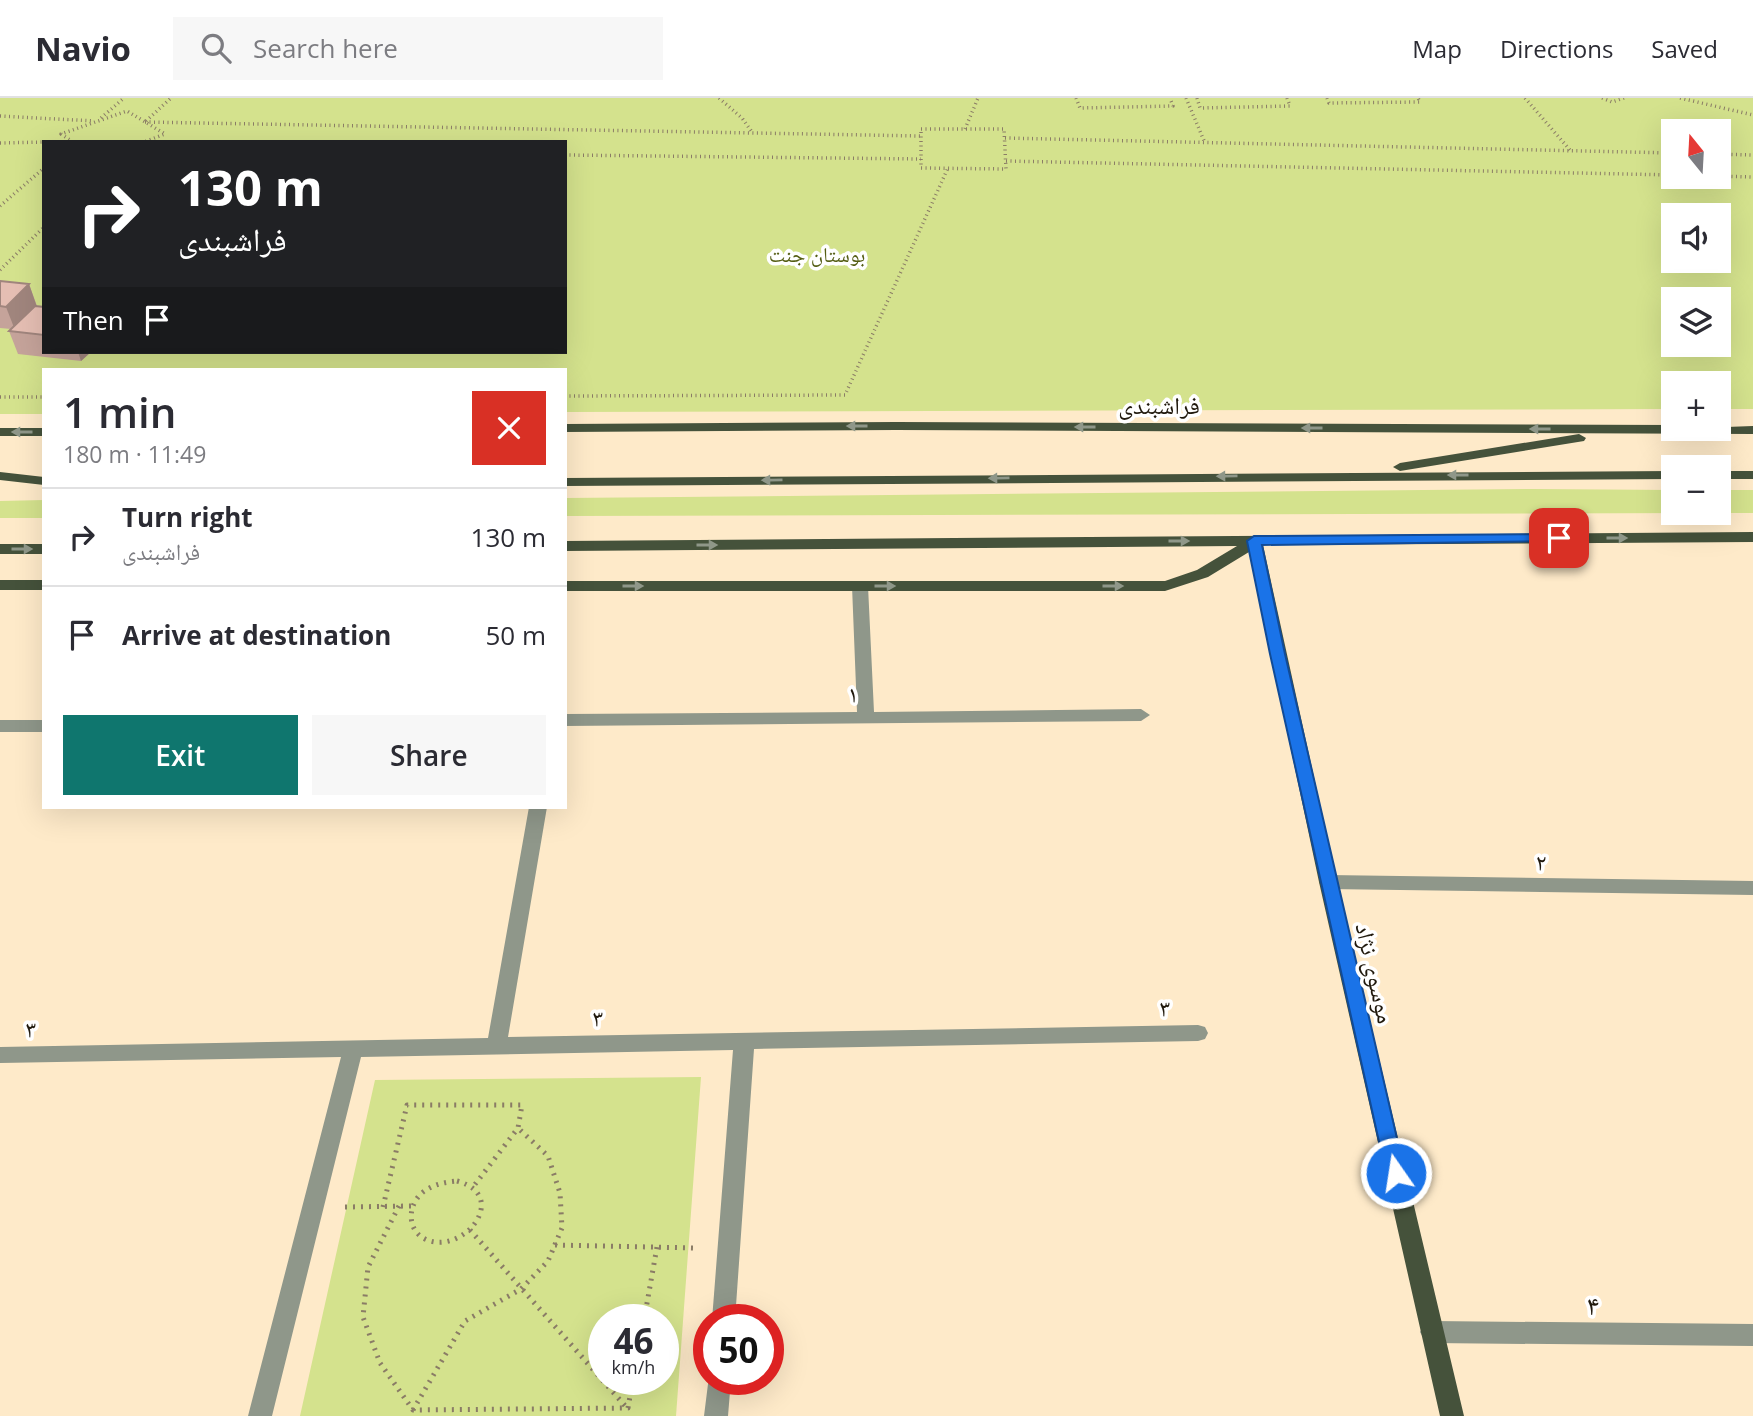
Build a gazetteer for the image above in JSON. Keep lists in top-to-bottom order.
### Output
{
  "streets": {
    "main road": ["فراشبندی", "موسوی نژاد"],
    "street": [
      "۱",
      "۲",
      "۳",
      "۴"
    ]
  },
  "crossings": [
    ["۲", "موسوی نژاد"],
    ["موسوی نژاد", "۴"]
  ],
  "parks": ["بوستان جنت"],
  "north": "top",
  "page": {
    "header": "Navio",
    "search": "Search here",
    "nav": ["Map", "Directions", "Saved"],
    "map_buttons": ["+", "−"],
    "turn": ["130 m", "فراشبندی"],
    "then": "Then",
    "heading": ["1 min", "180 m · 11:49"],
    "list": [
      {
        "name": "Turn right",
        "note": "فراشبندی",
        "value": "130 m"
      },
      {
        "name": "Arrive at destination",
        "value": "50 m"
      }
    ],
    "buttons": ["Exit", "Share"],
    "speed": "46 km/h",
    "limit": "50"
  }
}
